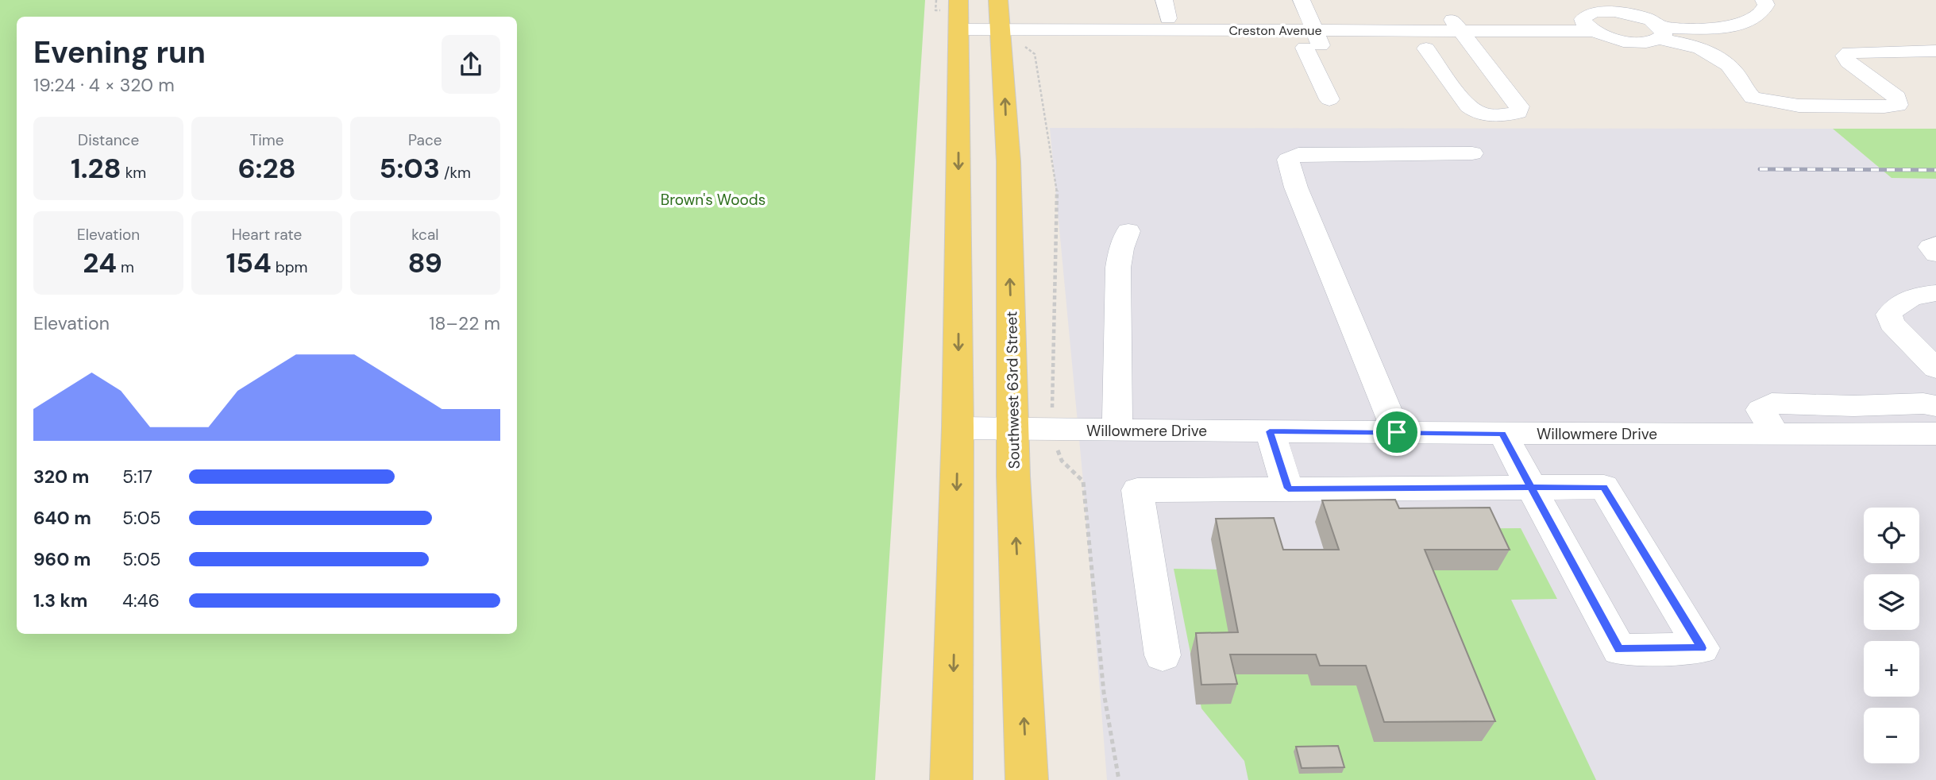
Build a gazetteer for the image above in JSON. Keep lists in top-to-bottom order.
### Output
{
  "streets": {
    "main road": ["Southwest 63rd Street"],
    "street": ["Creston Avenue", "Willowmere Drive"]
  },
  "crossings": [
    ["Creston Avenue", "Southwest 63rd Street"],
    ["Southwest 63rd Street", "Willowmere Drive"]
  ],
  "parks": ["Brown's Woods"],
  "page": {
    "heading": ["Evening run", "19:24 · 4 × 320 m"],
    "stats": [
      ["Distance", "1.28 km"],
      ["Time", "6:28"],
      ["Pace", "5:03 /km"],
      ["Elevation", "24 m"],
      ["Heart rate", "154 bpm"],
      ["kcal", "89"]
    ],
    "chart": ["Elevation", "18–22 m"],
    "list": [
      {
        "name": "320 m",
        "note": "5:17"
      },
      {
        "name": "640 m",
        "note": "5:05"
      },
      {
        "name": "960 m",
        "note": "5:05"
      },
      {
        "name": "1.3 km",
        "note": "4:46"
      }
    ],
    "map_buttons": ["+", "−"]
  }
}
